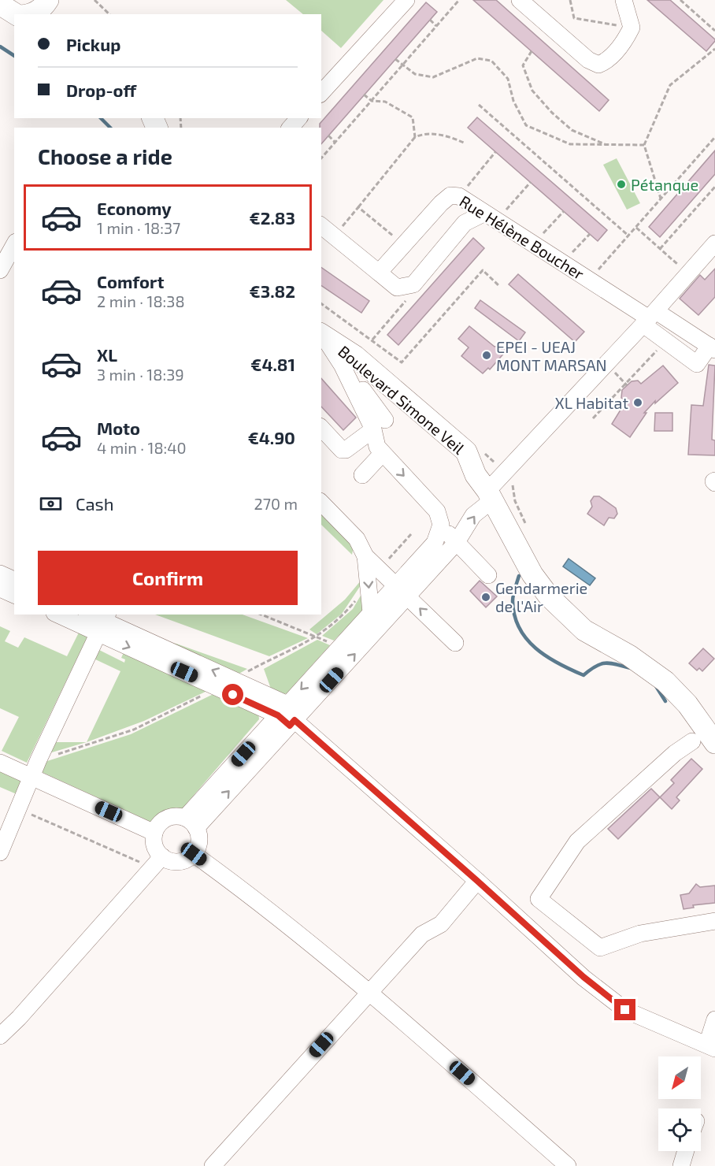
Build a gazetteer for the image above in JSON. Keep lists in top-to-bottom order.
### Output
{
  "streets": {
    "main road": ["Boulevard Simone Veil"],
    "street": ["Rue Hélène Boucher"]
  },
  "places": [
    "Pétanque",
    "EPEI - UEAJ MONT MARSAN",
    "XL Habitat",
    "Gendarmerie de l'Air"
  ],
  "north": "bottom left",
  "page": {
    "banner": ["Pickup", "Drop-off"],
    "heading": "Choose a ride",
    "list": [
      {
        "name": "Economy",
        "note": "1 min · 18:37",
        "value": "€2.83"
      },
      {
        "name": "Comfort",
        "note": "2 min · 18:38",
        "value": "€3.82"
      },
      {
        "name": "XL",
        "note": "3 min · 18:39",
        "value": "€4.81"
      },
      {
        "name": "Moto",
        "note": "4 min · 18:40",
        "value": "€4.90"
      }
    ],
    "pay": ["Cash", "270 m"],
    "buttons": "Confirm"
  }
}
